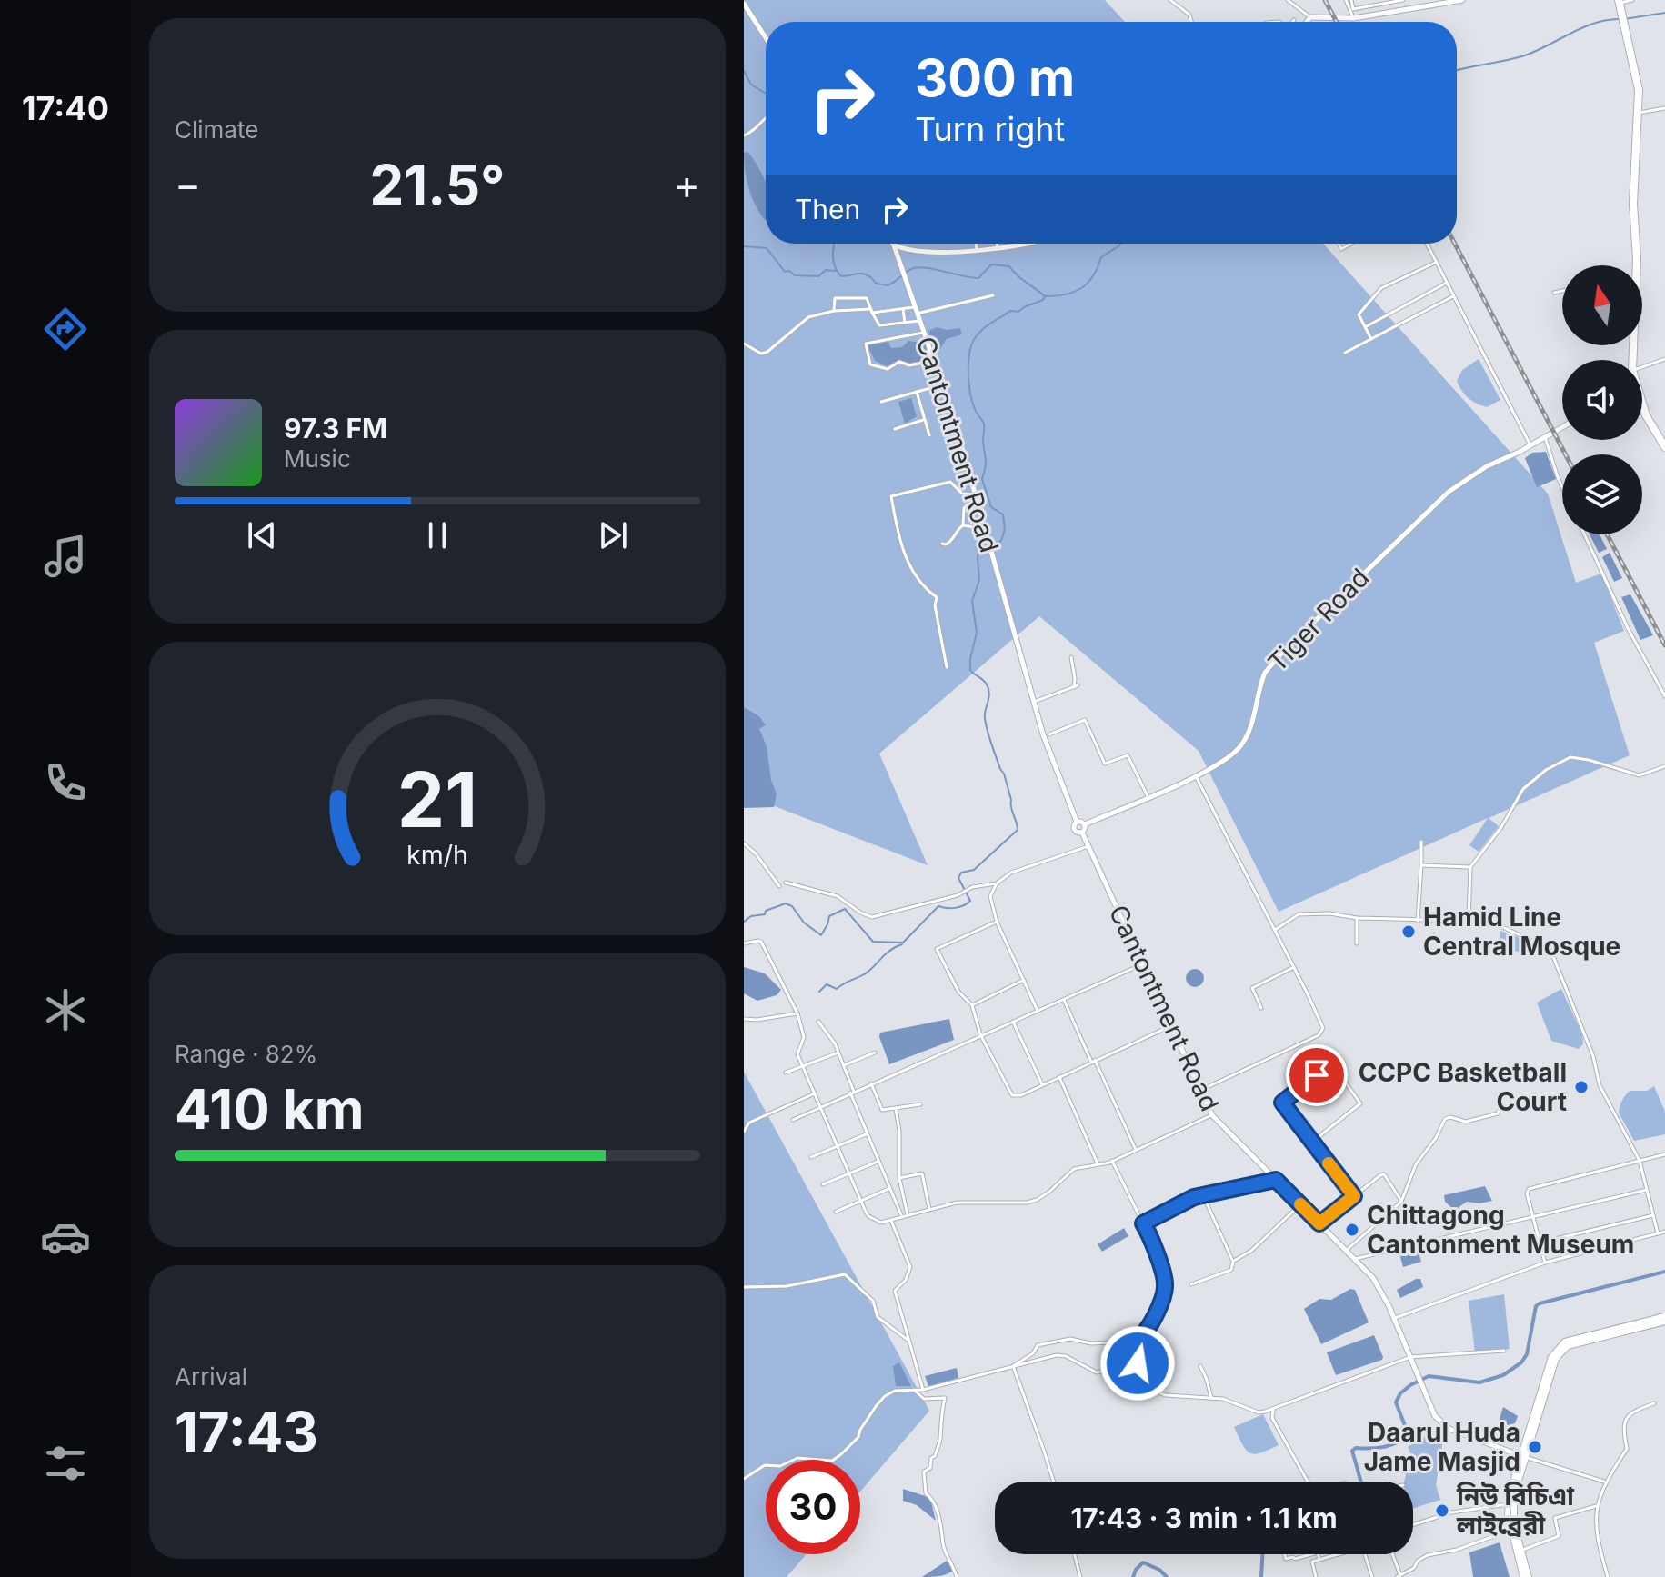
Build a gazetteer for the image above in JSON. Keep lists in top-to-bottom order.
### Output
{
  "streets": {
    "street": ["Cantontment Road", "Tiger Road"]
  },
  "places": [
    "Hamid Line Central Mosque",
    "CCPC Basketball Court",
    "Chittagong Cantonment Museum",
    "Daarul Huda Jame Masjid",
    "নিউ বিচিএা লাইব্রেরী"
  ],
  "north": "top",
  "page": {
    "tabs": "17:40",
    "tile": [
      "Climate",
      ["Range · 82%", "410 km"],
      ["Arrival", "17:43"]
    ],
    "turn": ["300 m", "Turn right"],
    "heat": ["−", "21.5°", "+"],
    "then": "Then",
    "song": ["97.3 FM", "Music"],
    "limit": "30",
    "trip": "17:43 · 3 min · 1.1 km",
    "gauge": ["21", "km/h"]
  }
}
